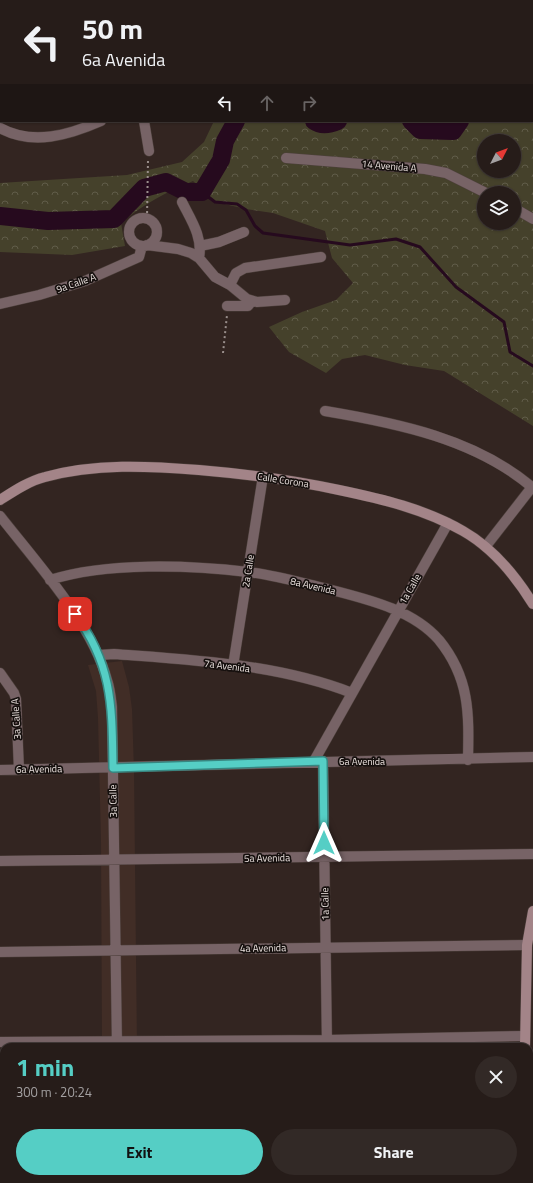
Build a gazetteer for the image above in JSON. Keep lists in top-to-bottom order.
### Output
{
  "streets": {
    "street": [
      "14 Avenida A",
      "9a Calle A",
      "Calle Corona",
      "2a Calle",
      "8a Avenida",
      "1a Calle",
      "7a Avenida",
      "3a Calle A",
      "6a Avenida",
      "3a Calle",
      "5a Avenida",
      "4a Avenida"
    ]
  },
  "crossings": [
    ["Calle Corona", "2a Calle"],
    ["Calle Corona", "1a Calle"],
    ["2a Calle", "8a Avenida"],
    ["2a Calle", "7a Avenida"],
    ["8a Avenida", "1a Calle"],
    ["8a Avenida", "6a Avenida"],
    ["8a Avenida", "3a Calle"],
    ["1a Calle", "7a Avenida"],
    ["1a Calle", "6a Avenida"],
    ["1a Calle", "5a Avenida"],
    ["1a Calle", "4a Avenida"],
    ["7a Avenida", "3a Calle"],
    ["3a Calle A", "6a Avenida"],
    ["6a Avenida", "3a Calle"],
    ["3a Calle", "5a Avenida"],
    ["3a Calle", "4a Avenida"]
  ],
  "north": "top right",
  "page": {
    "turn": ["50 m", "6a Avenida"],
    "heading": ["1 min", "300 m · 20:24"],
    "buttons": ["Exit", "Share"]
  }
}
